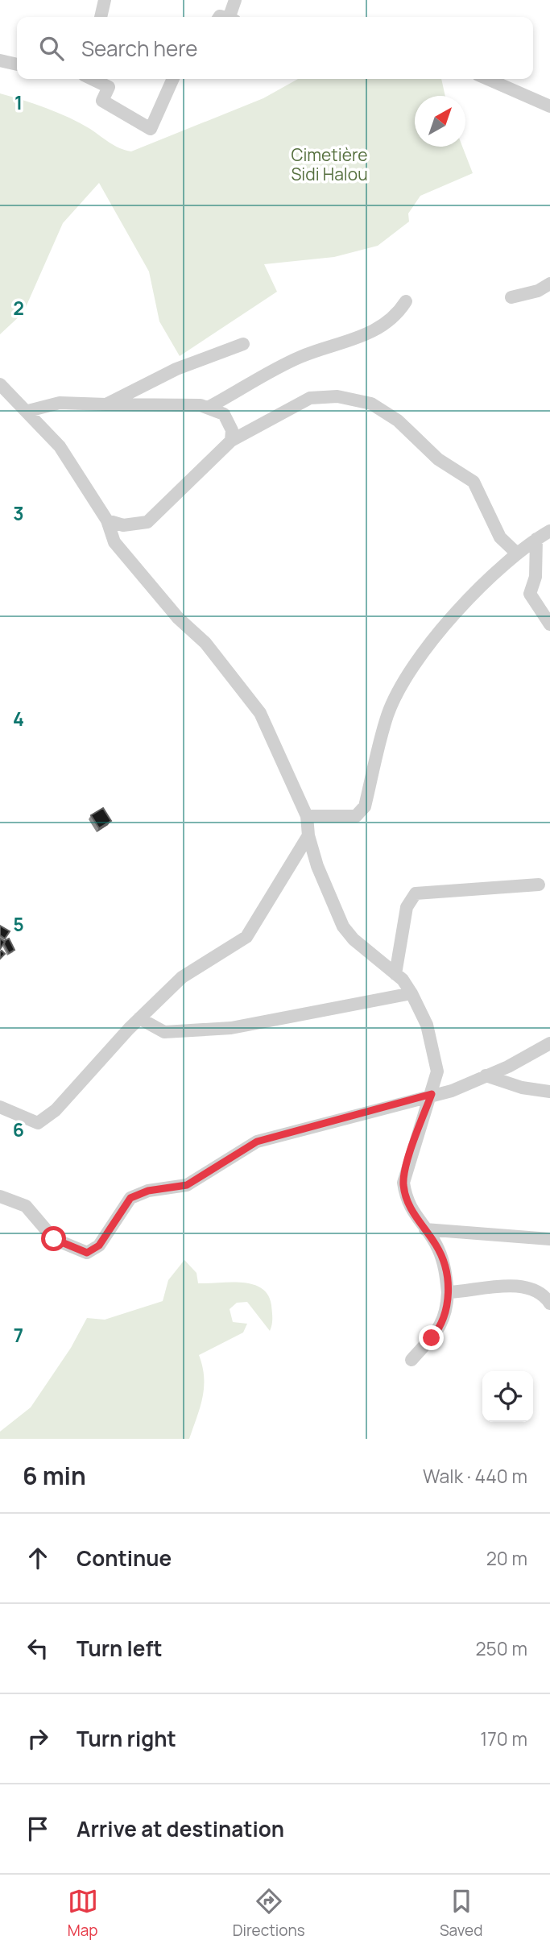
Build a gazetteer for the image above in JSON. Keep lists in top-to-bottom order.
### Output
{
  "parks": ["Cimetière Sidi Halou"],
  "north": "top right",
  "page": {
    "search": "Search here",
    "heading": ["6 min", "Walk · 440 m"],
    "list": [
      ["Continue", "20 m"],
      ["Turn left", "250 m"],
      ["Turn right", "170 m"],
      "Arrive at destination"
    ],
    "nav": ["Map", "Directions", "Saved"]
  },
  "grid": {
    "rows": [
      "1",
      "2",
      "3",
      "4",
      "5",
      "6",
      "7"
    ]
  }
}
